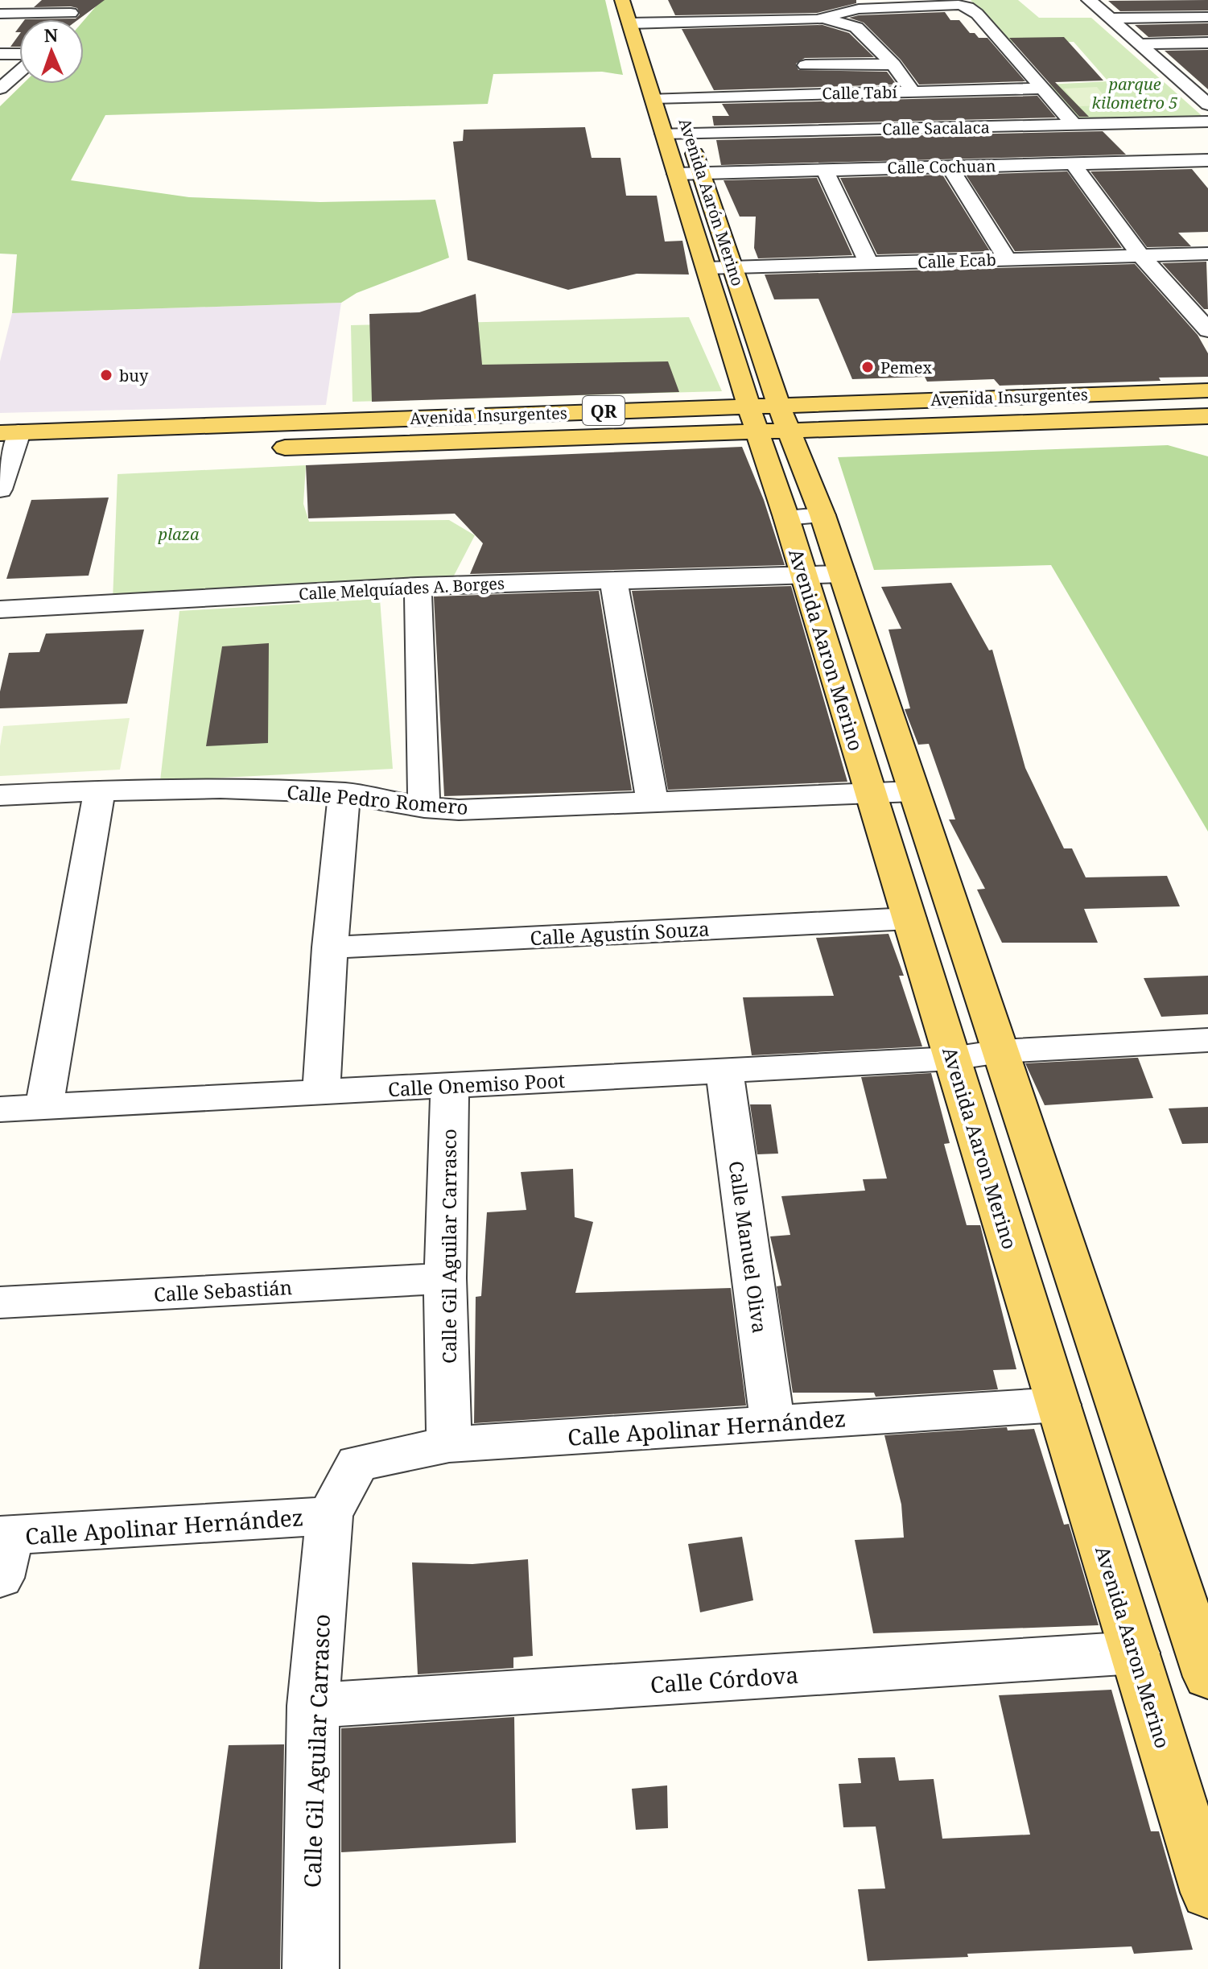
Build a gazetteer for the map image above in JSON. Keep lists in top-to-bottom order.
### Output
{
  "streets": {
    "main road": [
      "Avenida Aarón Merino",
      "Avenida Insurgentes",
      "QR",
      "Avenida Aaron Merino"
    ],
    "street": [
      "Calle Tabí",
      "Calle Sacalaca",
      "Calle Cochuan",
      "Calle Ecab",
      "Calle Melquíades A. Borges",
      "Calle Pedro Romero",
      "Calle Agustín Souza",
      "Calle Onemiso Poot",
      "Calle Gil Aguilar Carrasco",
      "Calle Manuel Oliva",
      "Calle Sebastián",
      "Calle Apolinar Hernández",
      "Calle Córdova"
    ]
  },
  "crossings": [
    ["Calle Tabí", "Avenida Aarón Merino"],
    ["Calle Sacalaca", "Avenida Aarón Merino"],
    ["Calle Cochuan", "Avenida Aarón Merino"],
    ["Avenida Aarón Merino", "Calle Ecab"],
    ["Avenida Aarón Merino", "Avenida Insurgentes"],
    ["Avenida Aarón Merino", "Avenida Aaron Merino"],
    ["Avenida Insurgentes", "Avenida Aaron Merino"],
    ["Calle Melquíades A. Borges", "Avenida Aaron Merino"],
    ["Avenida Aaron Merino", "Calle Pedro Romero"],
    ["Avenida Aaron Merino", "Calle Agustín Souza"],
    ["Avenida Aaron Merino", "Calle Onemiso Poot"],
    ["Avenida Aaron Merino", "Calle Apolinar Hernández"],
    ["Avenida Aaron Merino", "Calle Córdova"],
    ["Calle Onemiso Poot", "Calle Gil Aguilar Carrasco"],
    ["Calle Onemiso Poot", "Calle Manuel Oliva"],
    ["Calle Gil Aguilar Carrasco", "Calle Sebastián"],
    ["Calle Gil Aguilar Carrasco", "Calle Apolinar Hernández"],
    ["Calle Gil Aguilar Carrasco", "Calle Córdova"],
    ["Calle Manuel Oliva", "Calle Apolinar Hernández"]
  ],
  "parks": ["parque kilometro 5", "plaza"],
  "places": ["Pemex", "buy"],
  "north": "top"
}
